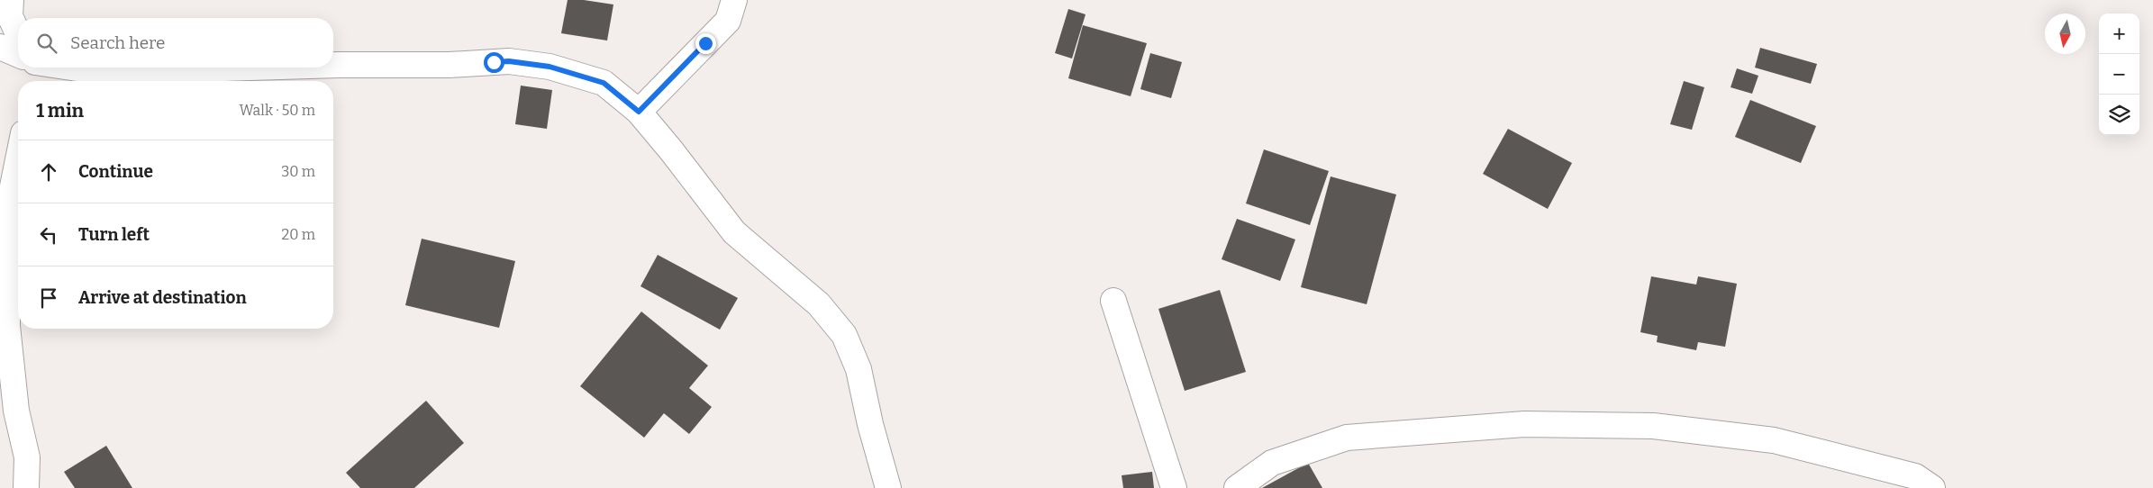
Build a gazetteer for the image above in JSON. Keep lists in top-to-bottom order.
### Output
{
  "north": "bottom",
  "page": {
    "map_buttons": ["+", "−"],
    "search": "Search here",
    "heading": ["1 min", "Walk · 50 m"],
    "list": [
      ["Continue", "30 m"],
      ["Turn left", "20 m"],
      "Arrive at destination"
    ]
  }
}
